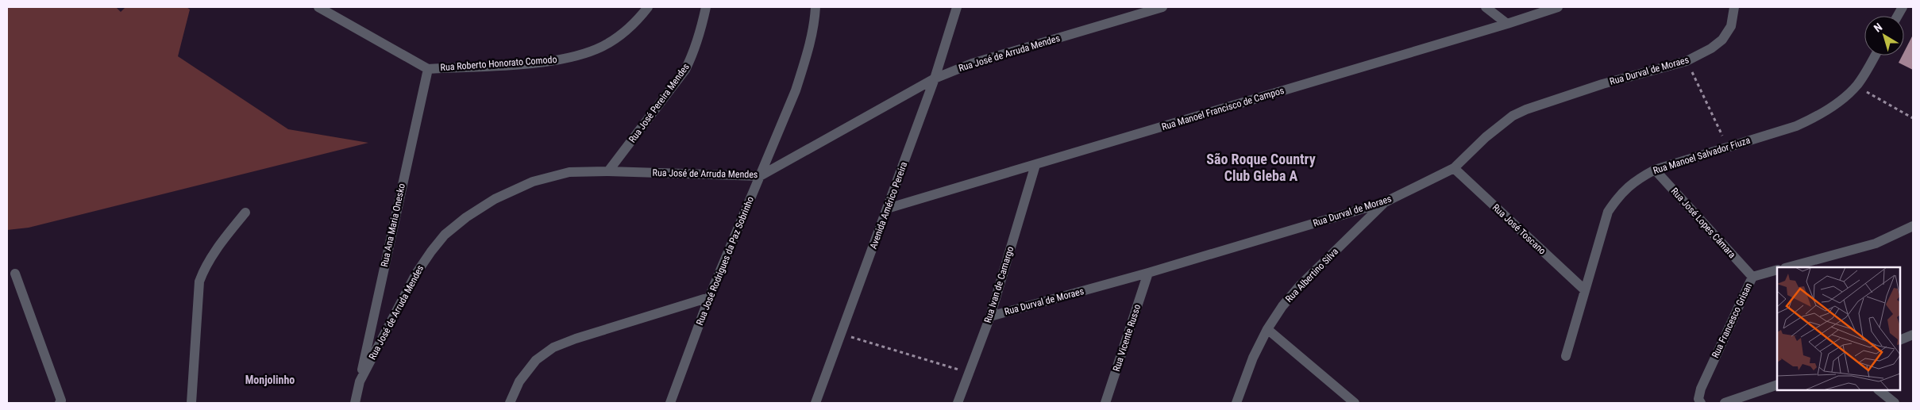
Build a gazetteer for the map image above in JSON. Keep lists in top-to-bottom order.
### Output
{
  "streets": {
    "street": [
      "Rua José de Arruda Mendes",
      "Rua Roberto Honorato Comodo",
      "Rua Durval de Moraes",
      "Rua José Pereira Mendes",
      "Rua Manoel Francisco de Campos",
      "Rua Manoel Salvador Fiuza",
      "Avenida Américo Pereira",
      "Rua José Lopes Câmara",
      "Rua Ana Maria Onesko",
      "Rua José Toscano",
      "Rua José Rodrigues da Paz Sobrinho",
      "Rua Albertino Silva",
      "Rua Ivan de Camargo",
      "Rua Francesco Grisan",
      "Rua Vicente Russo"
    ]
  },
  "crossings": [
    ["Rua José de Arruda Mendes", "Rua José Pereira Mendes"],
    ["Rua José de Arruda Mendes", "Avenida Américo Pereira"],
    ["Rua José de Arruda Mendes", "Rua Ana Maria Onesko"],
    ["Rua José de Arruda Mendes", "Rua José Rodrigues da Paz Sobrinho"],
    ["Rua Roberto Honorato Comodo", "Rua Ana Maria Onesko"],
    ["Rua Durval de Moraes", "Rua José Toscano"],
    ["Rua Durval de Moraes", "Rua Albertino Silva"],
    ["Rua Durval de Moraes", "Rua Ivan de Camargo"],
    ["Rua Durval de Moraes", "Rua Vicente Russo"],
    ["Rua Manoel Francisco de Campos", "Avenida Américo Pereira"],
    ["Rua Manoel Francisco de Campos", "Rua Ivan de Camargo"],
    ["Rua Manoel Salvador Fiuza", "Rua José Lopes Câmara"],
    ["Rua Manoel Salvador Fiuza", "Rua José Toscano"],
    ["Rua José Lopes Câmara", "Rua Francesco Grisan"]
  ],
  "districts": ["São Roque Country Club Gleba A", "Monjolinho"],
  "north": "top left"
}
